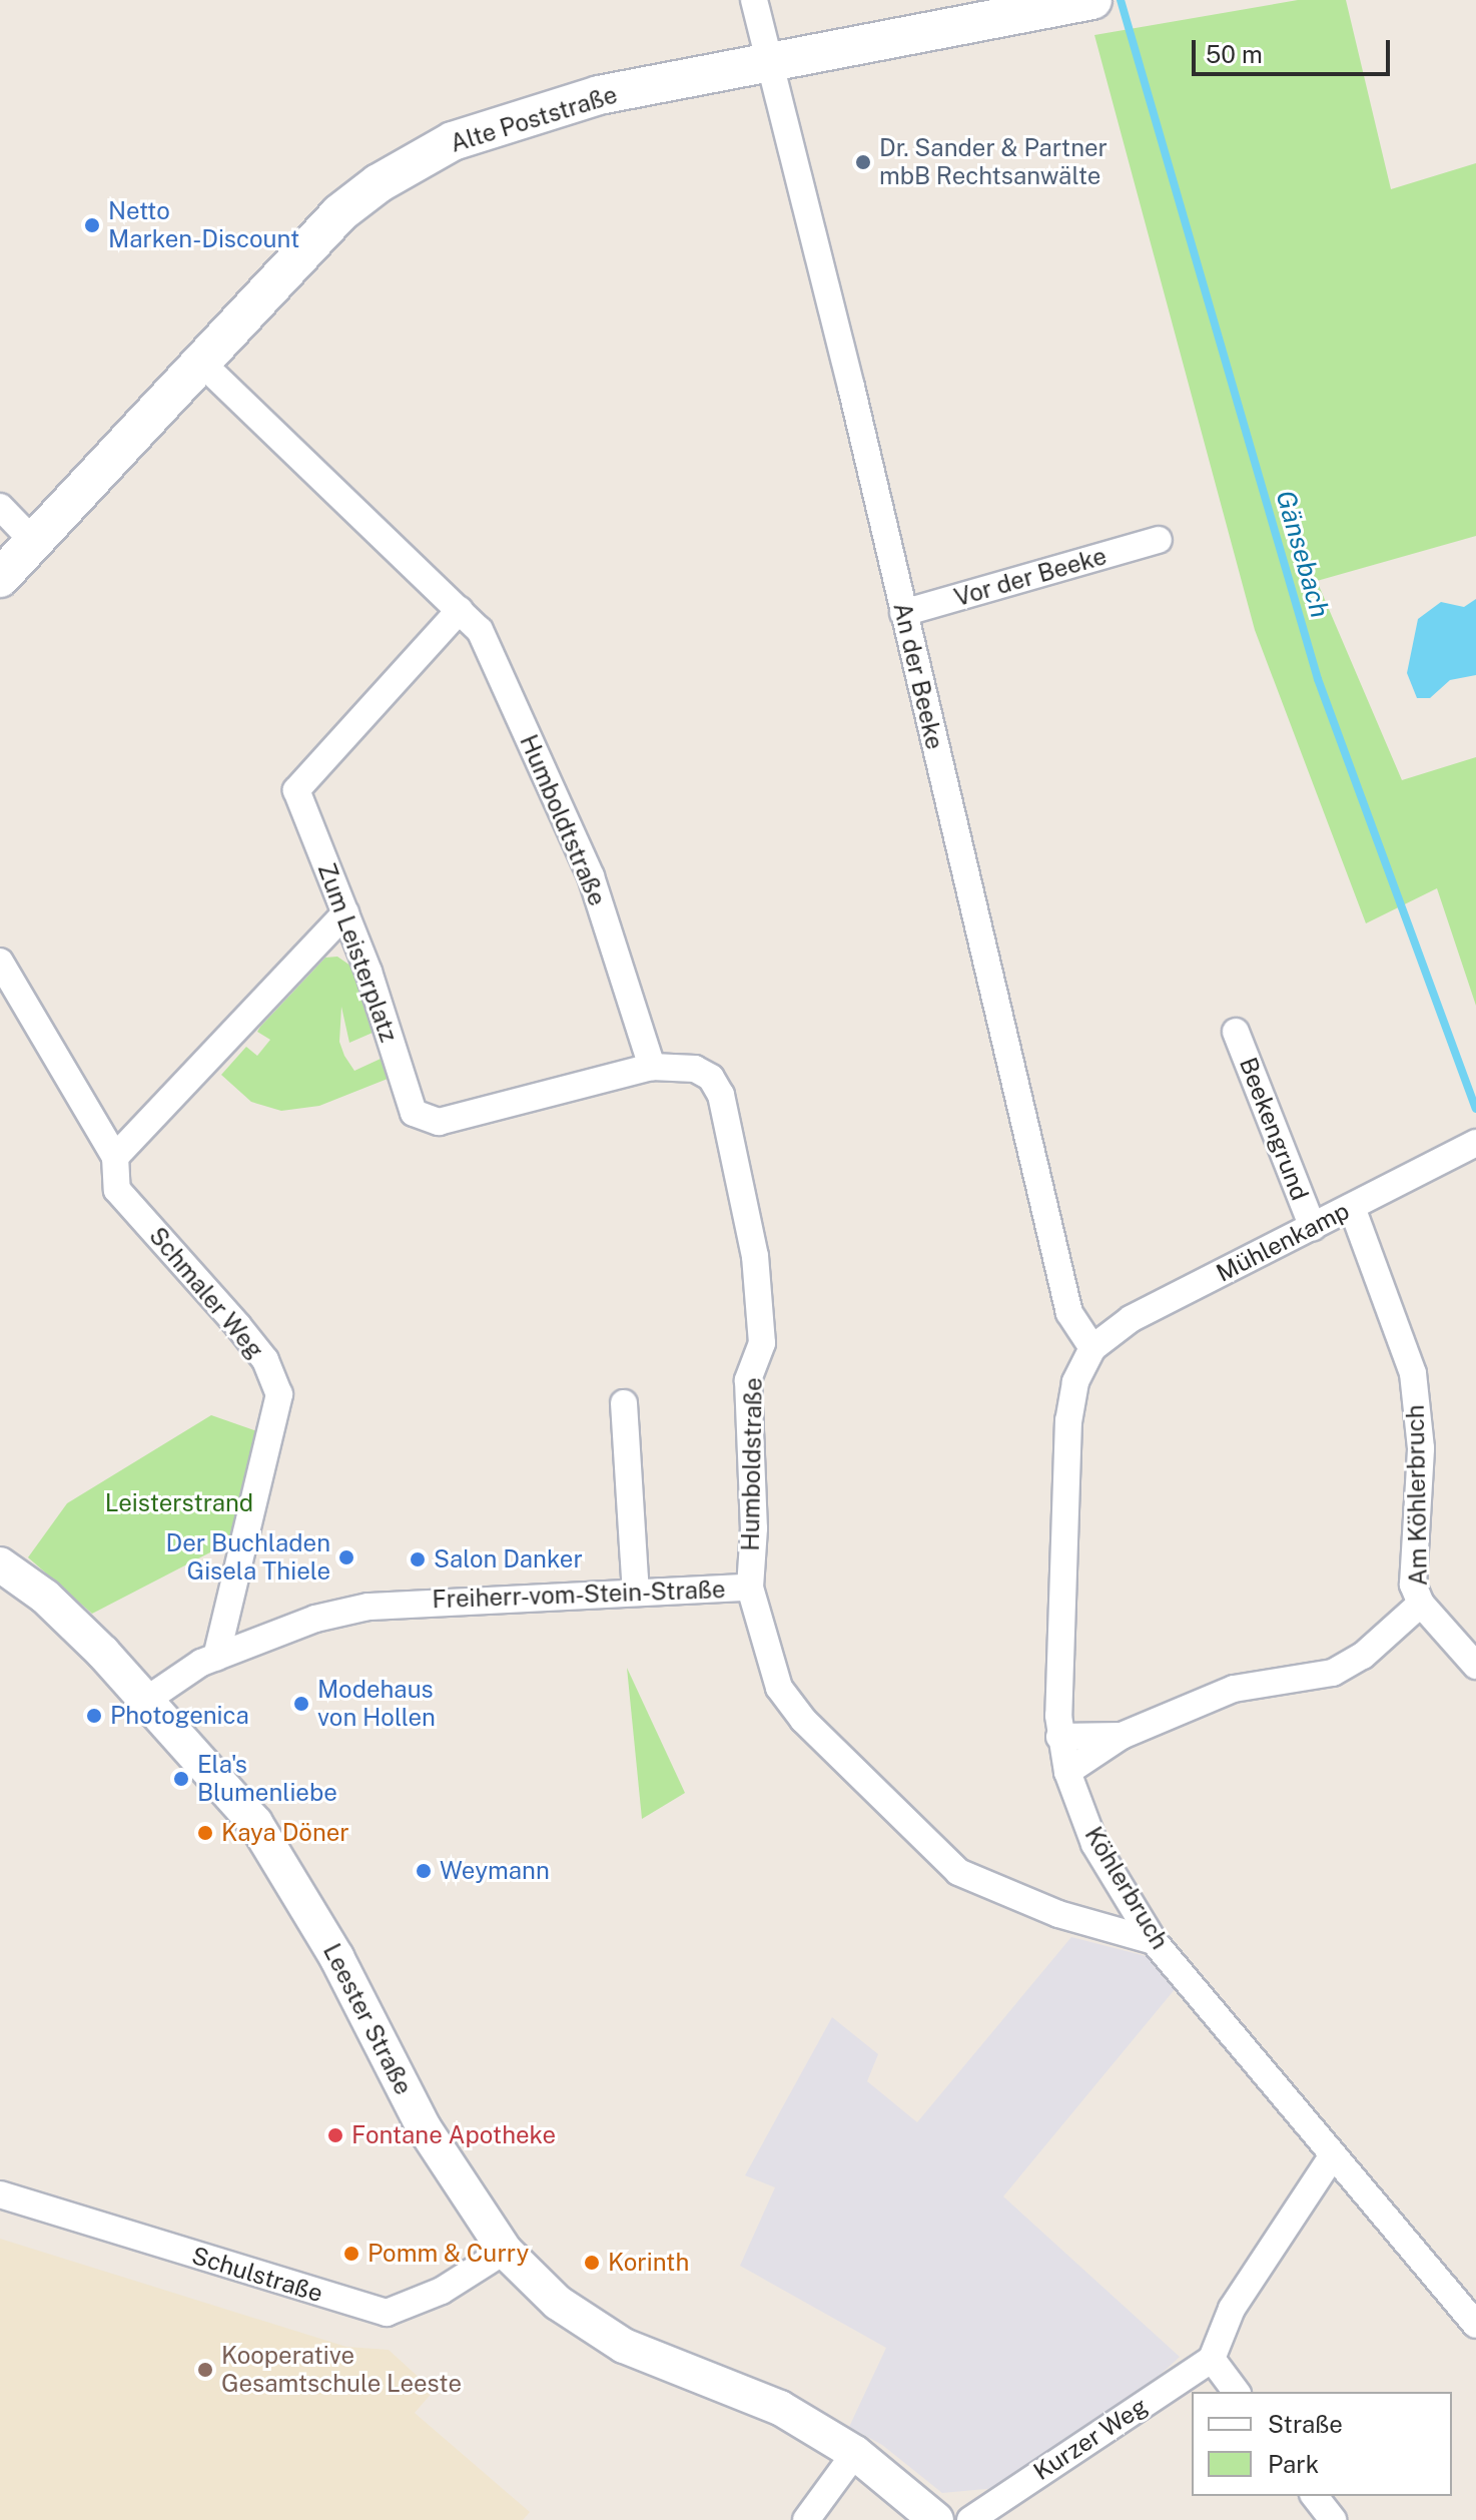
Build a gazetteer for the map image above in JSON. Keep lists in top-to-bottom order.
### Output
{
  "streets": {
    "main road": ["Alte Poststraße"],
    "street": [
      "Vor der Beeke",
      "An der Beeke",
      "Humboldtstraße",
      "Zum Leisterplatz",
      "Beekengrund",
      "Mühlenkamp",
      "Schmaler Weg",
      "Humboldstraße",
      "Am Köhlerbruch",
      "Freiherr-vom-Stein-Straße",
      "Köhlerbruch",
      "Leester Straße",
      "Schulstraße",
      "Kurzer Weg"
    ]
  },
  "crossings": [
    ["Alte Poststraße", "An der Beeke"],
    ["Alte Poststraße", "Humboldtstraße"],
    ["Vor der Beeke", "An der Beeke"],
    ["An der Beeke", "Mühlenkamp"],
    ["An der Beeke", "Köhlerbruch"],
    ["Humboldtstraße", "Zum Leisterplatz"],
    ["Humboldtstraße", "Humboldstraße"],
    ["Zum Leisterplatz", "Humboldstraße"],
    ["Beekengrund", "Mühlenkamp"],
    ["Mühlenkamp", "Am Köhlerbruch"],
    ["Mühlenkamp", "Köhlerbruch"],
    ["Schmaler Weg", "Freiherr-vom-Stein-Straße"],
    ["Humboldstraße", "Freiherr-vom-Stein-Straße"],
    ["Am Köhlerbruch", "Köhlerbruch"],
    ["Freiherr-vom-Stein-Straße", "Köhlerbruch"],
    ["Freiherr-vom-Stein-Straße", "Leester Straße"],
    ["Leester Straße", "Schulstraße"]
  ],
  "water": ["Gänsebach"],
  "parks": ["Leisterstrand"],
  "places": [
    "Dr. Sander & Partner mbB Rechtsanwälte",
    "Netto Marken-Discount",
    "Der Buchladen Gisela Thiele",
    "Salon Danker",
    "Modehaus von Hollen",
    "Photogenica",
    "Ela's Blumenliebe",
    "Kaya Döner",
    "Weymann",
    "Fontane Apotheke",
    "Pomm & Curry",
    "Korinth",
    "Kooperative Gesamtschule Leeste"
  ],
  "legend": ["Straße", "Park"],
  "scale_bar": "50 m"
}
